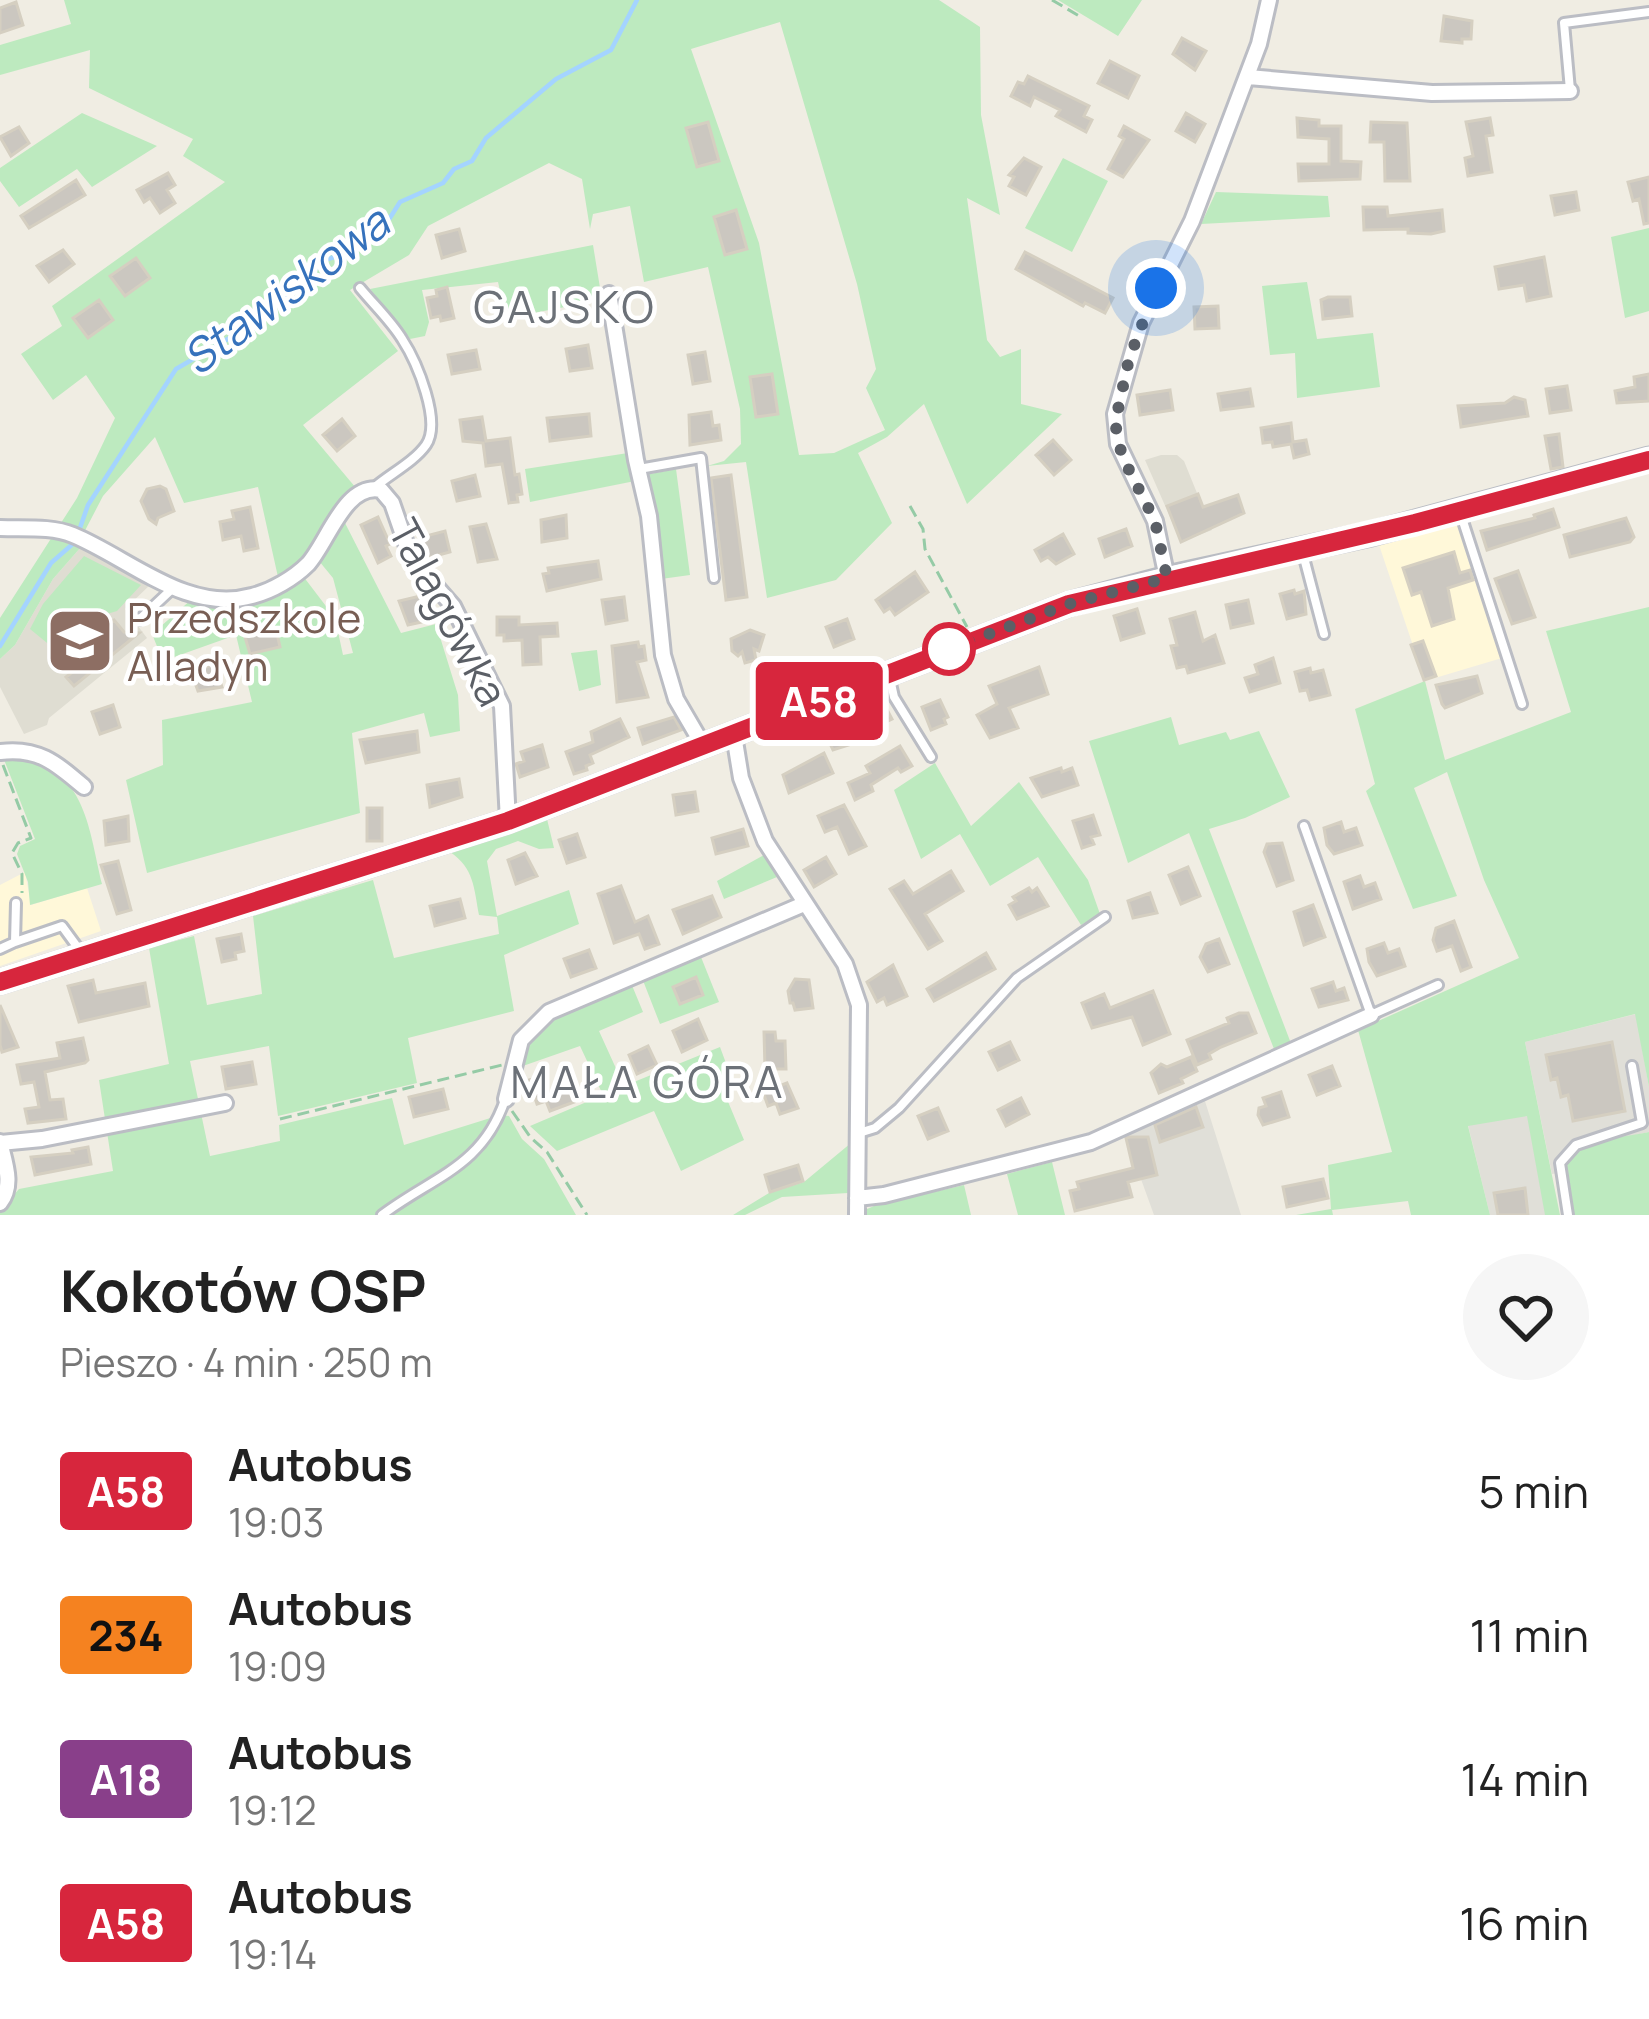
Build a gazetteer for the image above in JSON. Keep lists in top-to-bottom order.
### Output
{
  "streets": {
    "street": ["Talagówka"]
  },
  "districts": ["GAJSKO", "MAŁA GÓRA"],
  "water": ["Stawiskowa"],
  "places": {
    "school or university": ["Przedszkole Alladyn"]
  },
  "lines": ["bus line A58"],
  "page": {
    "on_map": "A58",
    "heading": ["Kokotów OSP", "Pieszo · 4 min · 250 m"],
    "list": [
      {
        "mark": "A58",
        "name": "Autobus",
        "note": "19:03",
        "value": "5 min"
      },
      {
        "mark": "234",
        "name": "Autobus",
        "note": "19:09",
        "value": "11 min"
      },
      {
        "mark": "A18",
        "name": "Autobus",
        "note": "19:12",
        "value": "14 min"
      },
      {
        "mark": "A58",
        "name": "Autobus",
        "note": "19:14",
        "value": "16 min"
      }
    ]
  }
}
